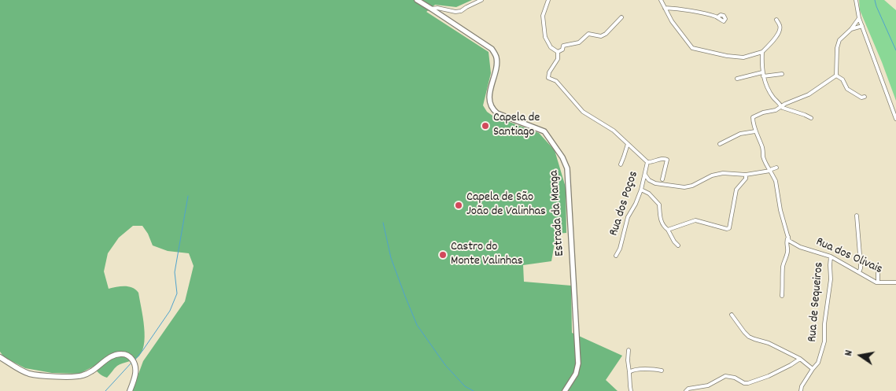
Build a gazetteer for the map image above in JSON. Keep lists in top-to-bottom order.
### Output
{
  "streets": {
    "street": [
      "Rua dos Poços",
      "Estrada da Manga",
      "Rua dos Olivais",
      "Rua de Sequeiros"
    ]
  },
  "crossings": [
    ["Rua dos Olivais", "Rua de Sequeiros"]
  ],
  "places": ["Capela de Santiago", "Capela de São João de Valinhas", "Castro do Monte Valinhas"],
  "north": "left"
}
